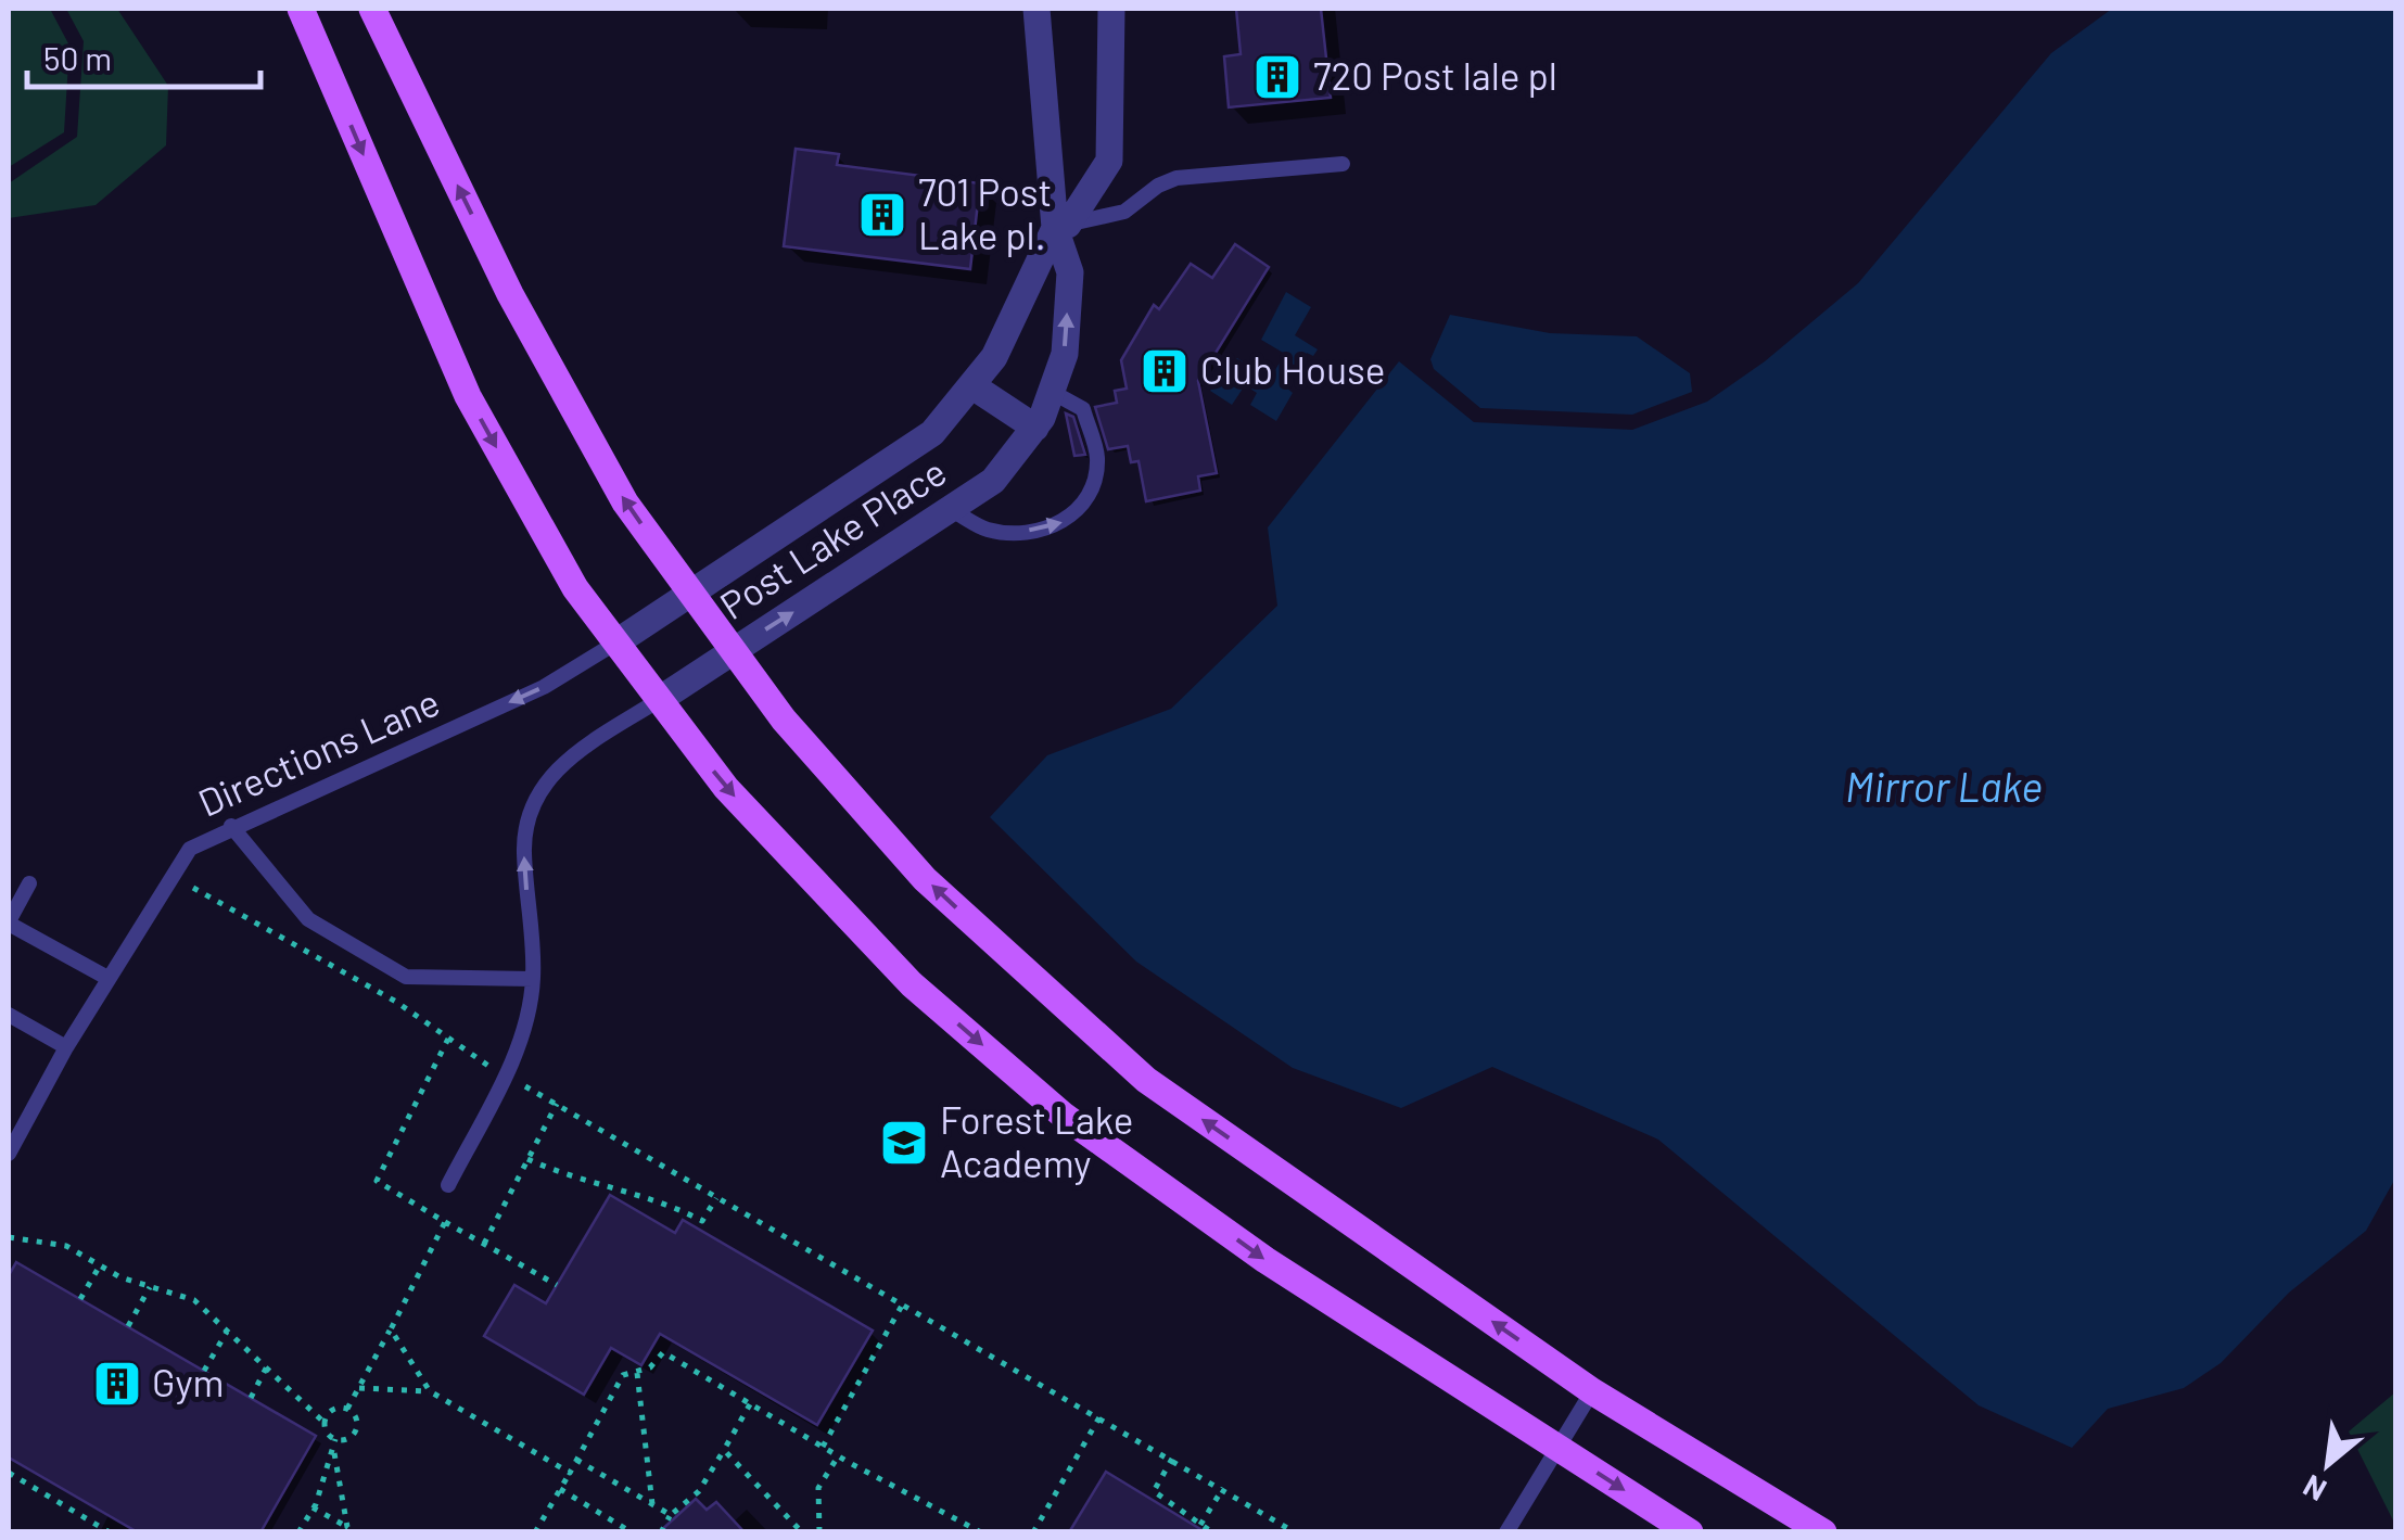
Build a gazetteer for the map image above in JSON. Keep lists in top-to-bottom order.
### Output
{
  "streets": {
    "street": ["Post Lake Place"],
    "lane": ["Directions Lane"]
  },
  "crossings": [
    ["Post Lake Place", "Directions Lane"]
  ],
  "one_way": ["Directions Lane"],
  "water": ["Mirror Lake"],
  "places": {
    "building": [
      "720 Post lale pl",
      "701 Post Lake pl.",
      "Club House",
      "Gym"
    ],
    "school or university": ["Forest Lake Academy"]
  },
  "scale_bar": "50 m",
  "north": "bottom left"
}
